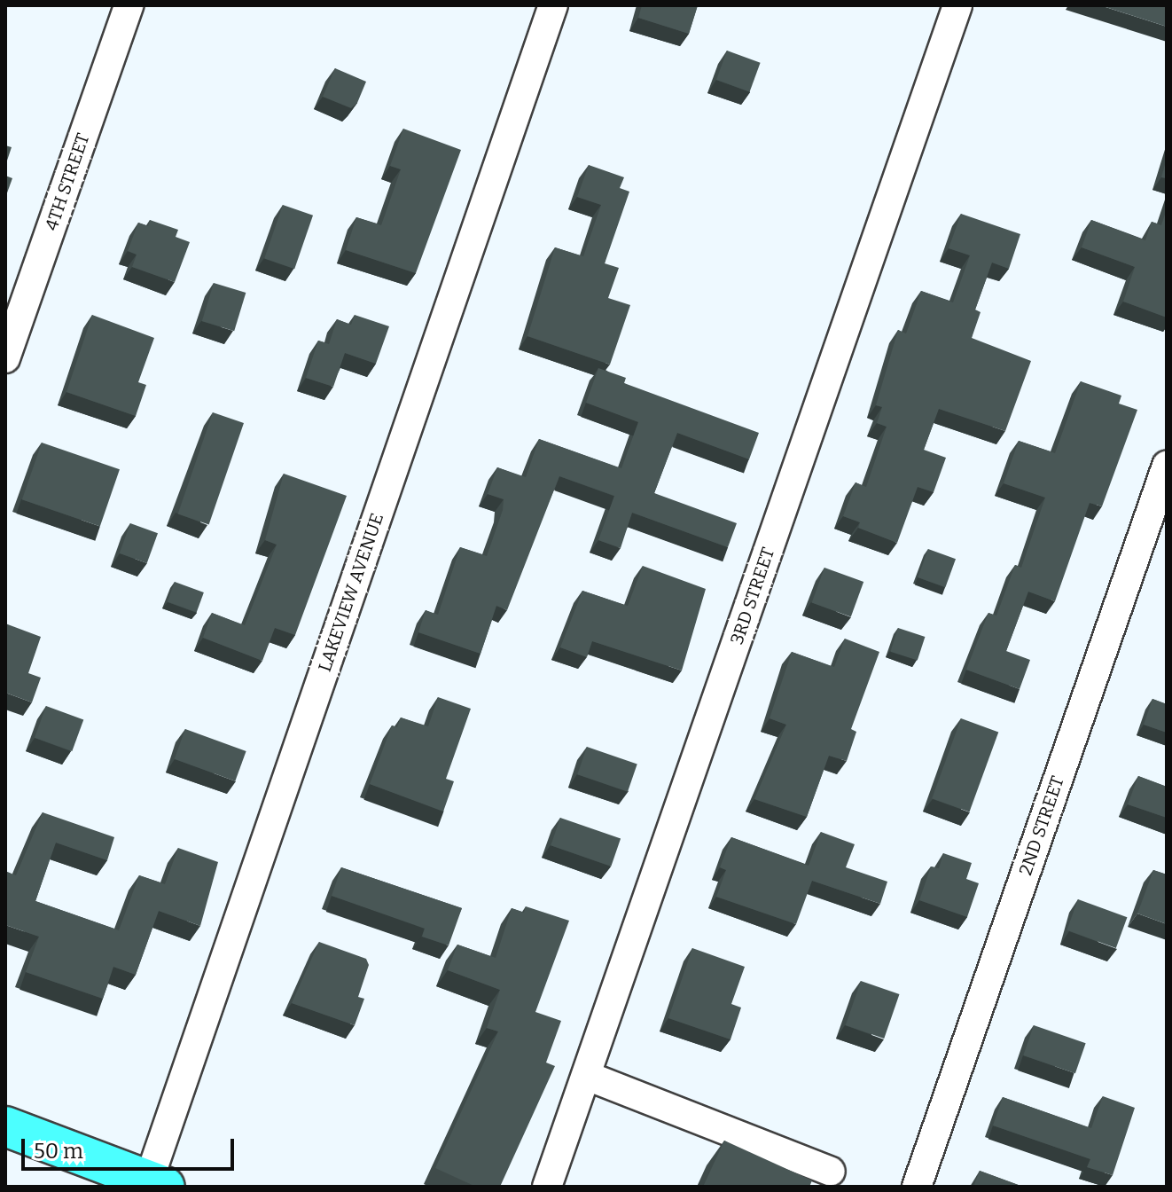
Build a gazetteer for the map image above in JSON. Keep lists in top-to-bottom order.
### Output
{
  "streets": {
    "street": [
      "4TH STREET",
      "LAKEVIEW AVENUE",
      "3RD STREET",
      "2ND STREET"
    ]
  },
  "scale_bar": "50 m"
}
